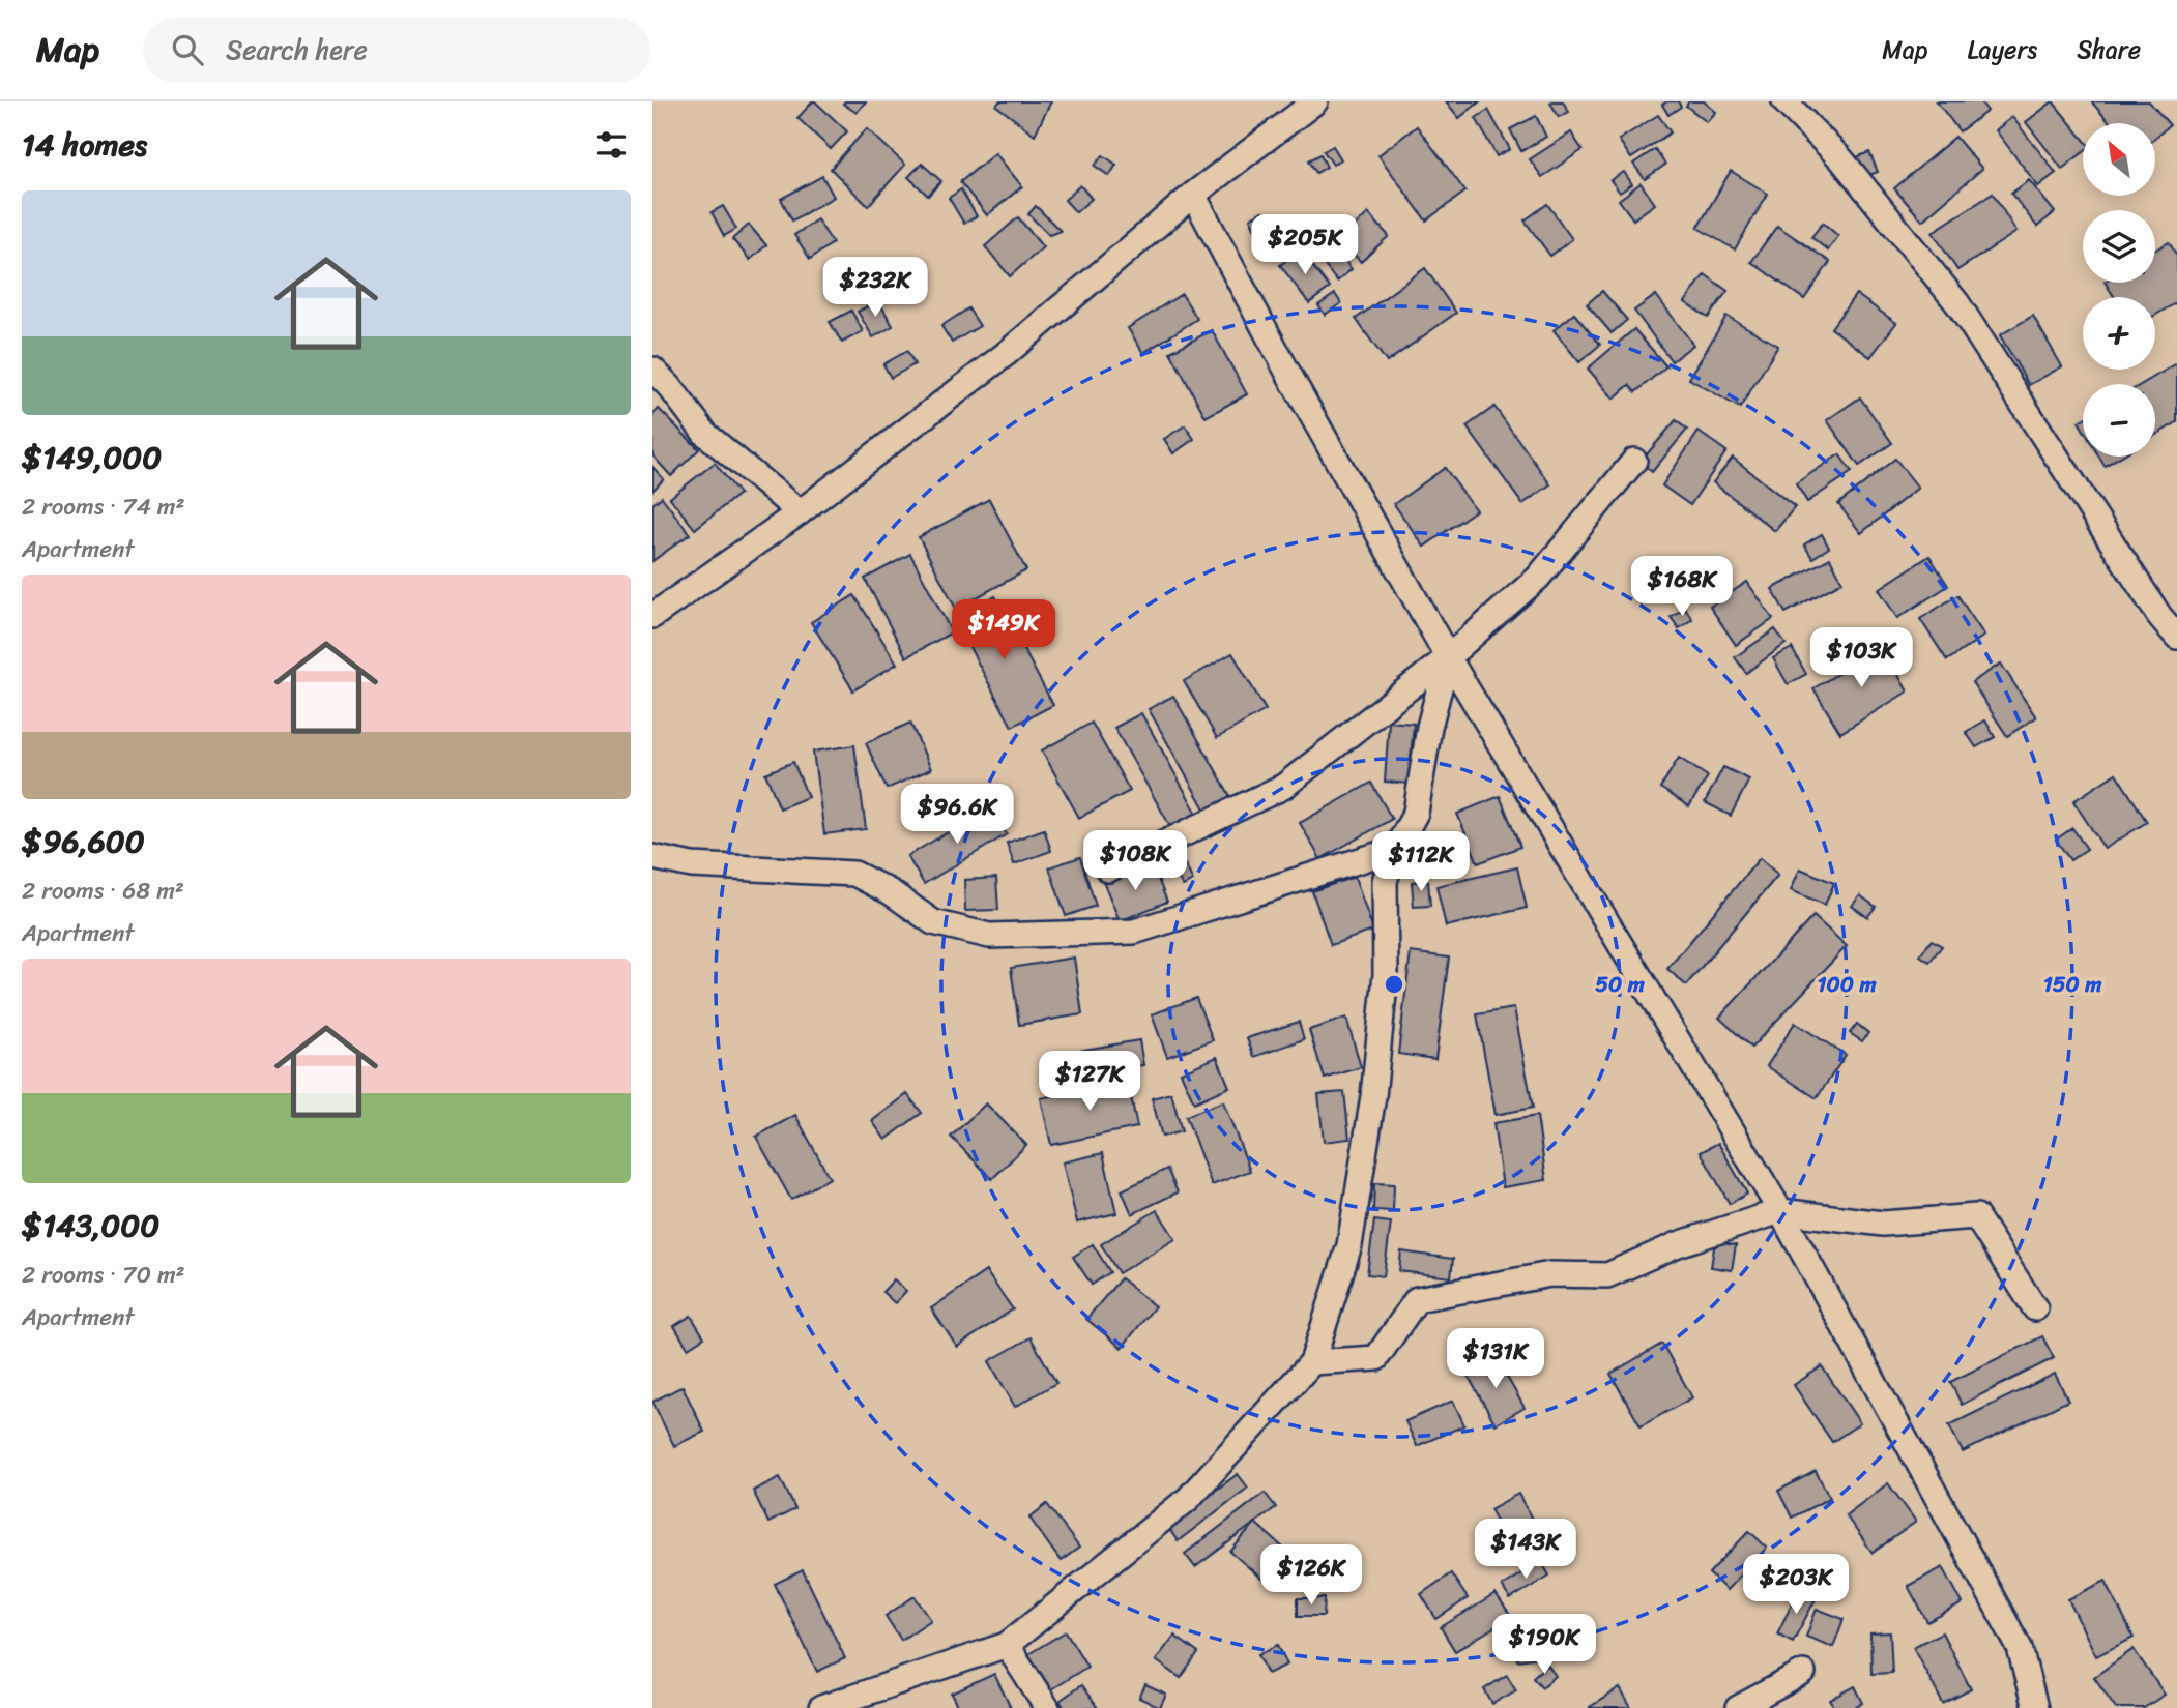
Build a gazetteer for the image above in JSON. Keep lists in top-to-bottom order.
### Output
{
  "north": "top left",
  "page": {
    "header": "Map",
    "search": "Search here",
    "nav": ["Map", "Layers", "Share"],
    "heading": "14 homes",
    "map_buttons": ["+", "−"],
    "list": [
      {
        "name": "$149,000",
        "note": "2 rooms · 74 m² · Apartment"
      },
      {
        "name": "$96,600",
        "note": "2 rooms · 68 m² · Apartment"
      },
      {
        "name": "$143,000",
        "note": "2 rooms · 70 m² · Apartment"
      }
    ],
    "price": [
      "$205K",
      "$232K",
      "$168K",
      "$149K",
      "$103K",
      "$96.6K",
      "$108K",
      "$112K",
      "$127K",
      "$131K",
      "$143K",
      "$126K",
      "$203K",
      "$190K"
    ]
  },
  "rings": ["50 m", "100 m", "150 m"]
}
